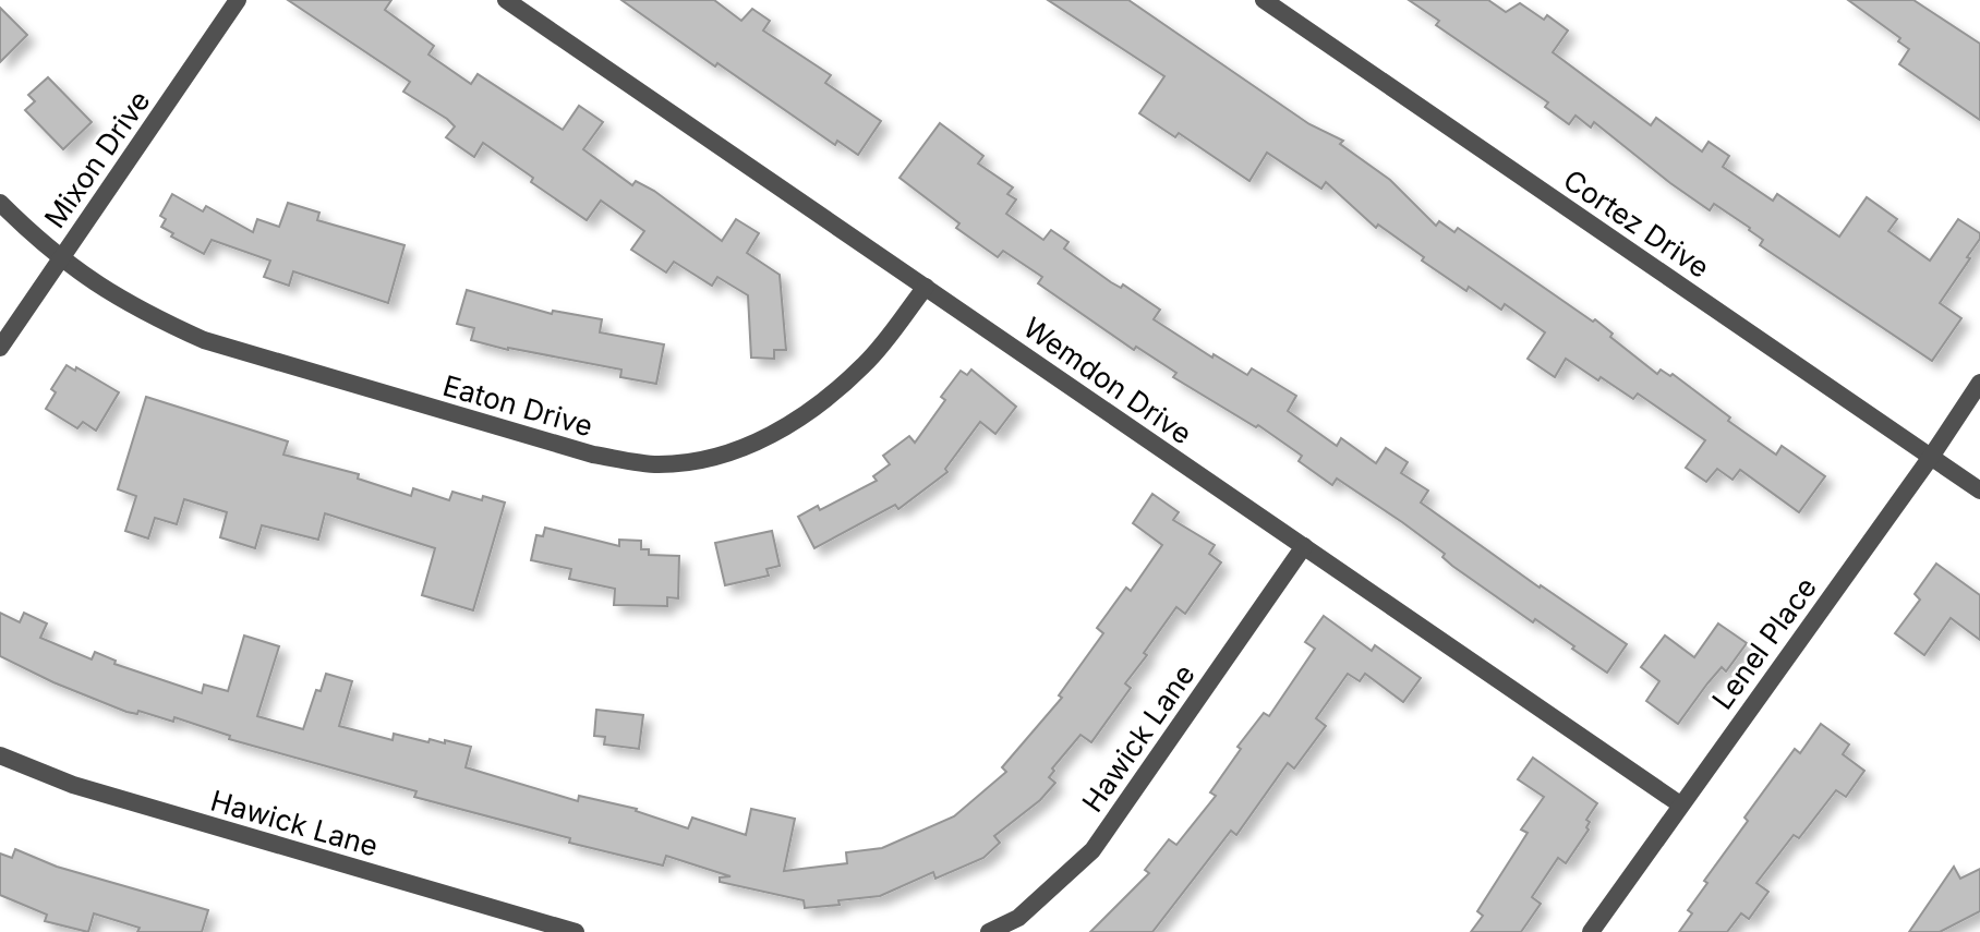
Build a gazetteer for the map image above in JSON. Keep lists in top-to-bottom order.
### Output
{
  "streets": {
    "street": [
      "Mixon Drive",
      "Cortez Drive",
      "Wemdon Drive",
      "Eaton Drive",
      "Lenel Place",
      "Hawick Lane"
    ]
  },
  "crossings": [
    ["Mixon Drive", "Eaton Drive"],
    ["Cortez Drive", "Lenel Place"],
    ["Wemdon Drive", "Eaton Drive"],
    ["Wemdon Drive", "Lenel Place"],
    ["Wemdon Drive", "Hawick Lane"]
  ]
}
